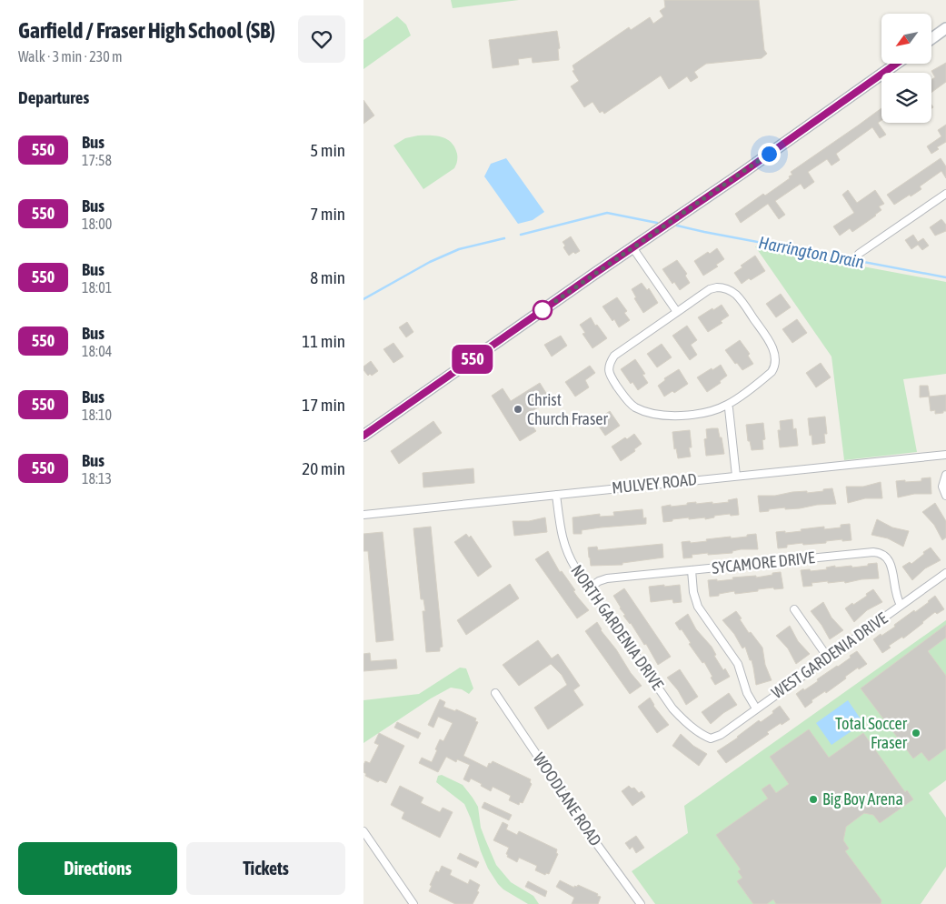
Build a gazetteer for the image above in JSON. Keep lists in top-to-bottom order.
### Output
{
  "streets": {
    "street": [
      "MULVEY ROAD",
      "SYCAMORE DRIVE",
      "NORTH GARDENIA DRIVE",
      "WEST GARDENIA DRIVE",
      "WOODLANE ROAD"
    ]
  },
  "crossings": [
    ["MULVEY ROAD", "NORTH GARDENIA DRIVE"],
    ["SYCAMORE DRIVE", "NORTH GARDENIA DRIVE"],
    ["SYCAMORE DRIVE", "WEST GARDENIA DRIVE"],
    ["NORTH GARDENIA DRIVE", "WEST GARDENIA DRIVE"]
  ],
  "water": ["Harrington Drain"],
  "places": ["Christ Church Fraser", "Total Soccer Fraser", "Big Boy Arena"],
  "lines": ["bus line 550"],
  "north": "bottom left",
  "page": {
    "heading": [
      ["Garfield / Fraser High School (SB)", "Walk · 3 min · 230 m"],
      "Departures"
    ],
    "on_map": "550",
    "list": [
      {
        "mark": "550",
        "name": "Bus",
        "note": "17:58",
        "value": "5 min"
      },
      {
        "mark": "550",
        "name": "Bus",
        "note": "18:00",
        "value": "7 min"
      },
      {
        "mark": "550",
        "name": "Bus",
        "note": "18:01",
        "value": "8 min"
      },
      {
        "mark": "550",
        "name": "Bus",
        "note": "18:04",
        "value": "11 min"
      },
      {
        "mark": "550",
        "name": "Bus",
        "note": "18:10",
        "value": "17 min"
      },
      {
        "mark": "550",
        "name": "Bus",
        "note": "18:13",
        "value": "20 min"
      }
    ],
    "buttons": ["Directions", "Tickets"]
  }
}
